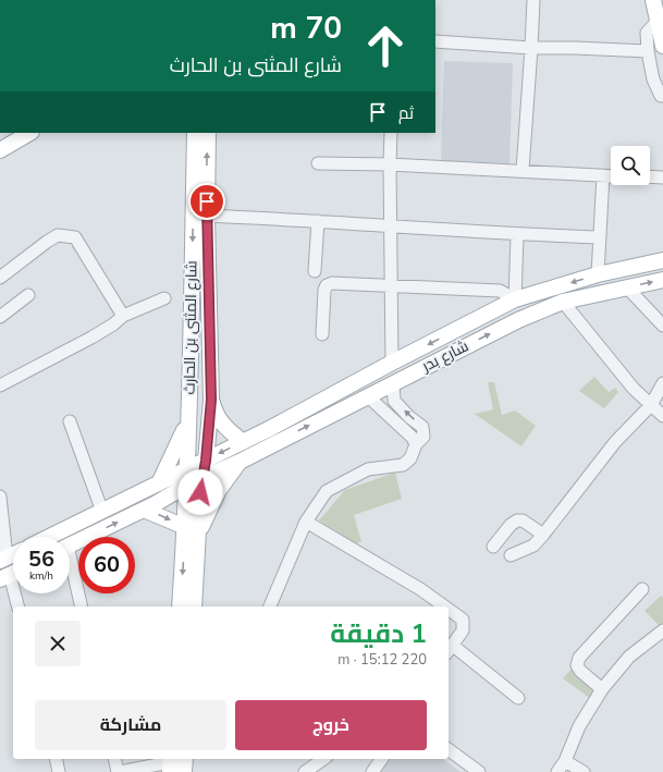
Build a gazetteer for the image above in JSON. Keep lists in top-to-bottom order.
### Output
{
  "streets": {
    "main road": ["شارع المثنى بن الحارث", "شارع بدر"]
  },
  "crossings": [
    ["شارع المثنى بن الحارث", "شارع بدر"]
  ],
  "page": {
    "turn": ["70 m", "شارع المثنى بن الحارث"],
    "then": "ثم",
    "speed": "56 km/h",
    "limit": "60",
    "heading": ["1 دقيقة", "220 m · 15:12"],
    "buttons": ["خروج", "مشاركة"]
  }
}
